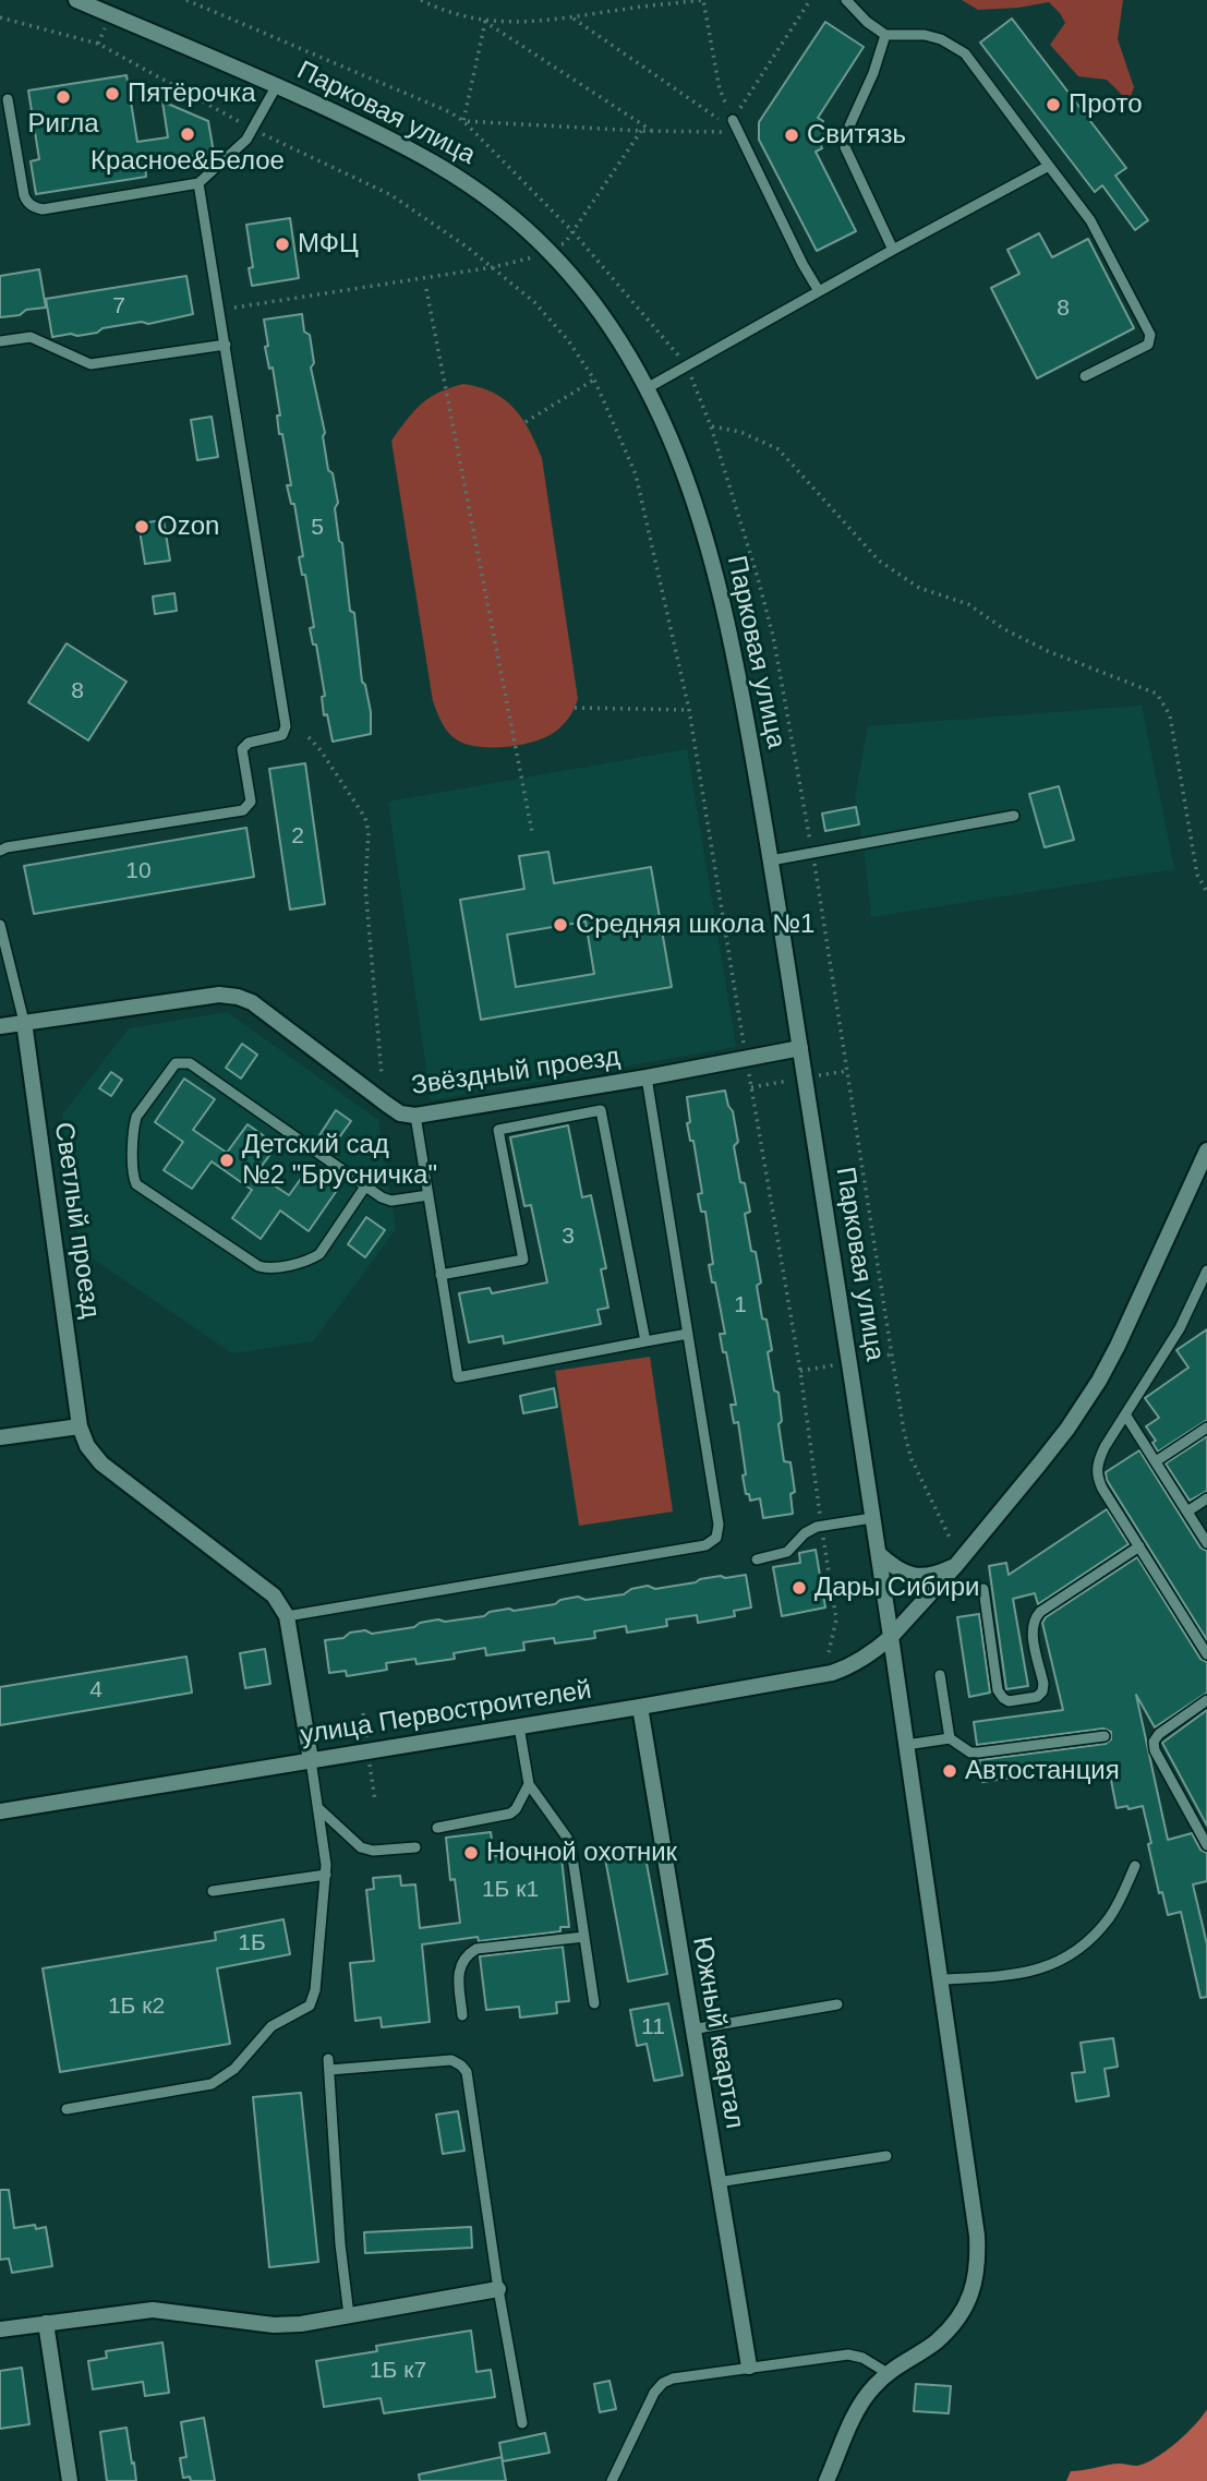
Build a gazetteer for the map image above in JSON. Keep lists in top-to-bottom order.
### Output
{
  "streets": {
    "street": [
      "Парковая улица",
      "Звёздный проезд",
      "Светлый проезд",
      "улица Первостроителей",
      "Южный квартал"
    ]
  },
  "crossings": [
    ["Парковая улица", "Звёздный проезд"],
    ["Парковая улица", "улица Первостроителей"],
    ["Звёздный проезд", "Светлый проезд"],
    ["улица Первостроителей", "Южный квартал"]
  ],
  "places": [
    "Пятёрочка",
    "Ригла",
    "Прото",
    "Красное&Белое",
    "Свитязь",
    "МФЦ",
    "Ozon",
    "Средняя школа №1",
    "Детский сад №2 \"Брусничка\"",
    "Дары Сибири",
    "Автостанция",
    "Ночной охотник"
  ],
  "house_numbers": [
    "7",
    "8",
    "5",
    "8",
    "2",
    "10",
    "3",
    "1",
    "4",
    "1Б к1",
    "1Б",
    "1Б к2",
    "11",
    "1Б к7"
  ]
}
